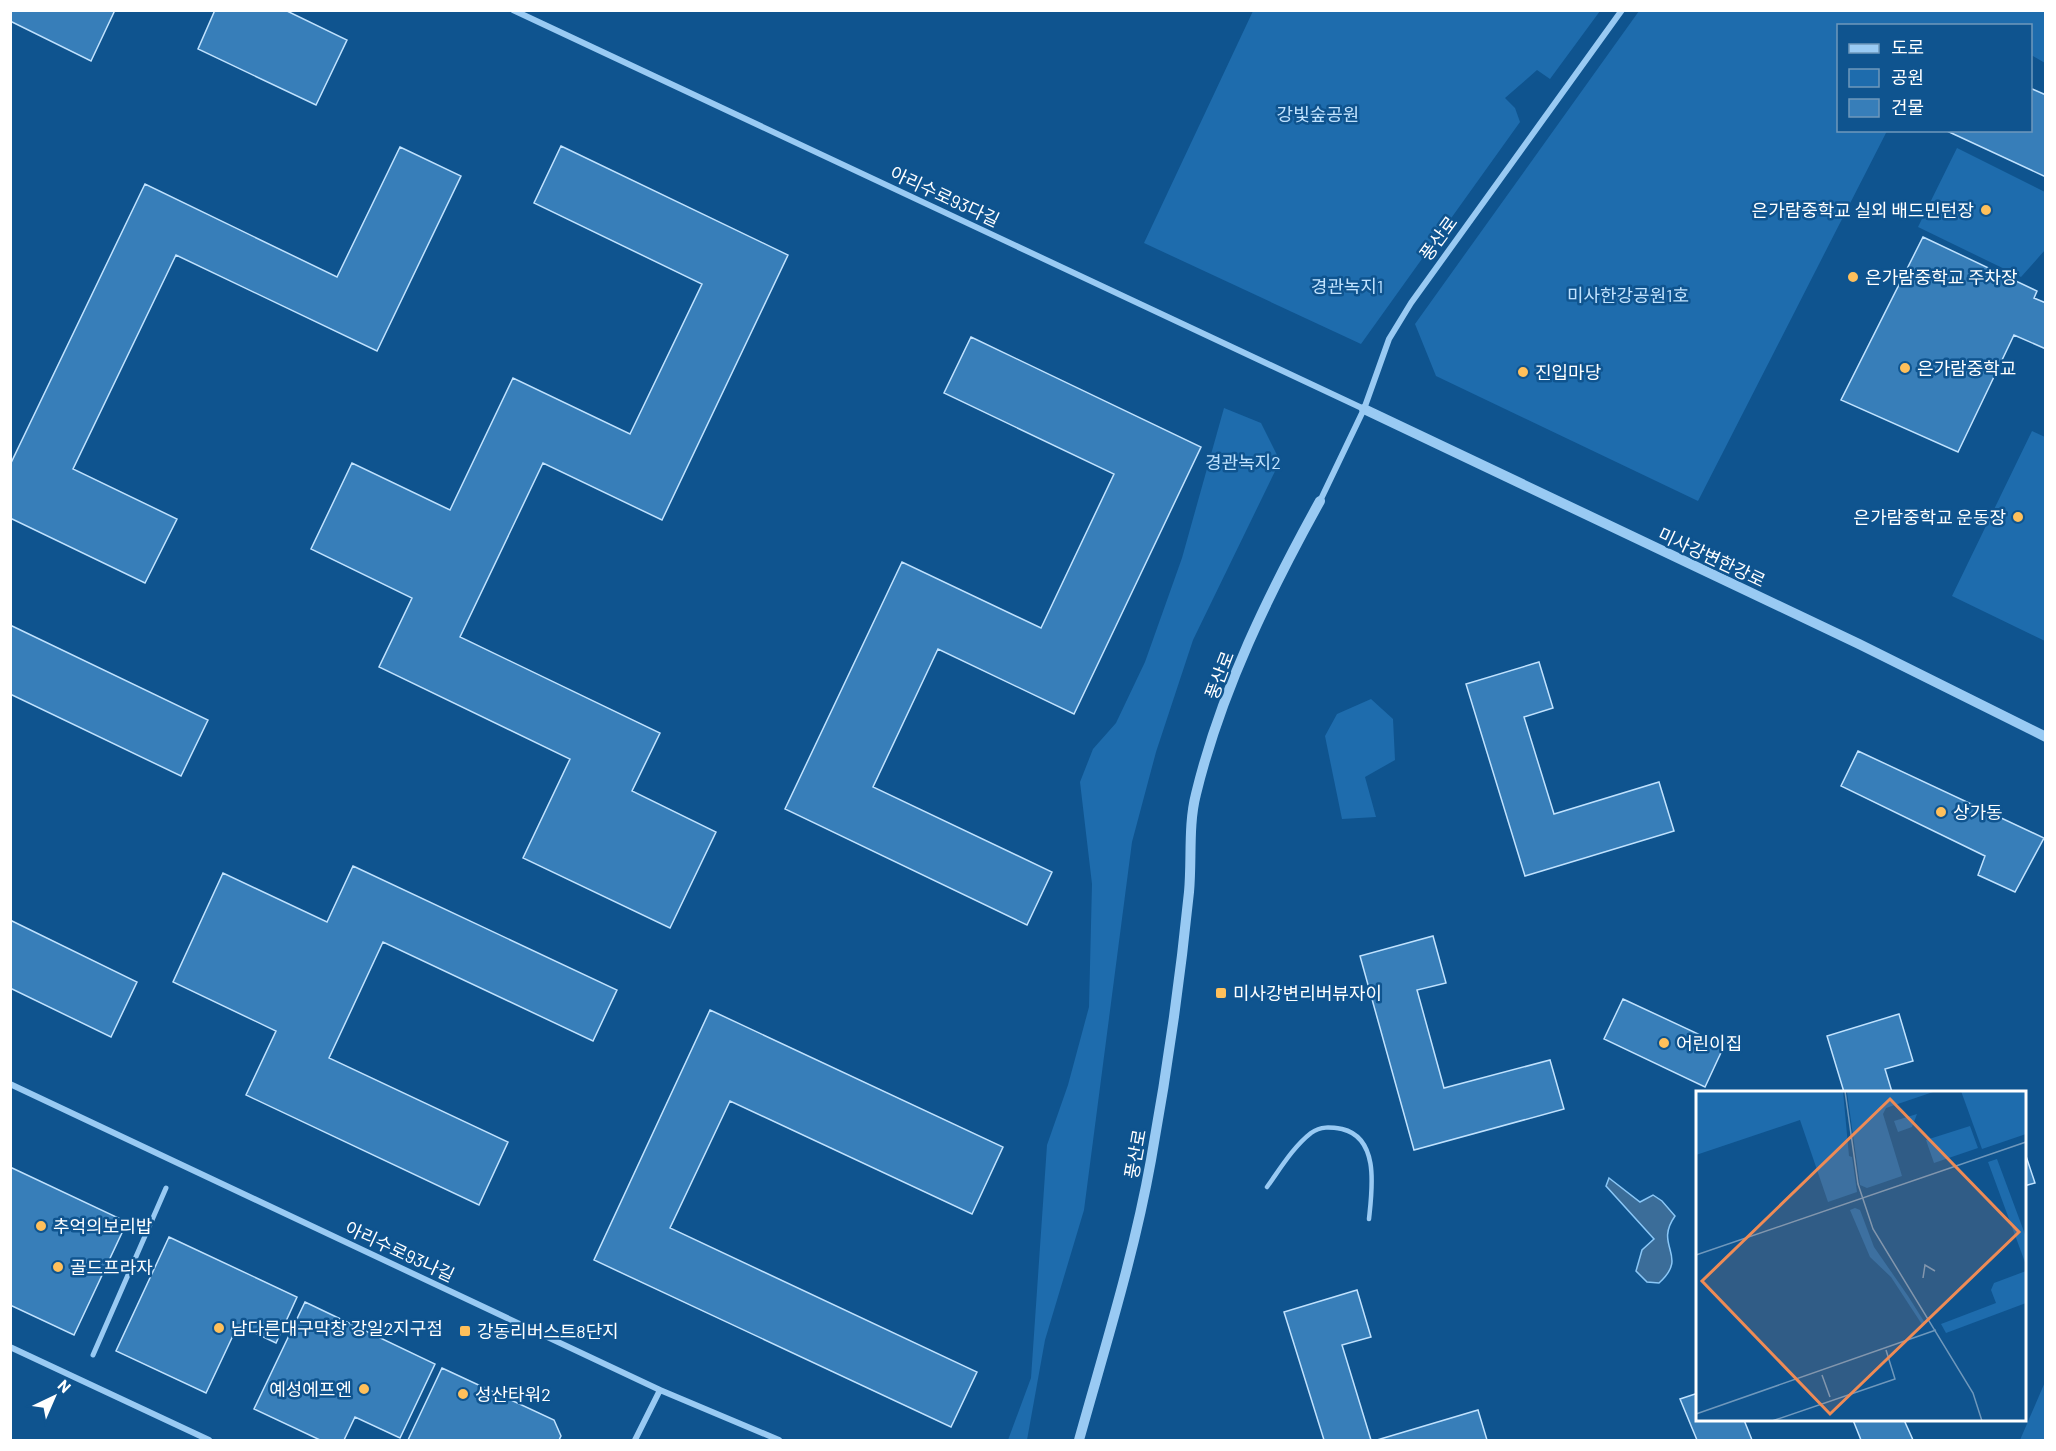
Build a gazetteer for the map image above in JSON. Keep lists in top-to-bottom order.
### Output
{
  "streets": {
    "street": [
      "아리수로93다길",
      "풍산로",
      "미사강변한강로",
      "아리수로93나길"
    ]
  },
  "crossings": [
    ["아리수로93다길", "풍산로"],
    ["아리수로93다길", "미사강변한강로"],
    ["풍산로", "미사강변한강로"]
  ],
  "parks": [
    "강빛숲공원",
    "경관녹지1",
    "미사한강공원1호",
    "경관녹지2"
  ],
  "places": {
    "other": [
      "은가람중학교 실외 배드민턴장",
      "은가람중학교 주차장",
      "은가람중학교",
      "진입마당",
      "은가람중학교 운동장",
      "상가동",
      "어린이집",
      "추억의보리밥",
      "골드프라자",
      "남다른대구막창 강일2지구점",
      "예성에프엔",
      "성산타워2"
    ],
    "transit": ["미사강변리버뷰자이", "강동리버스트8단지"]
  },
  "legend": ["도로", "공원", "건물"],
  "north": "top right"
}
